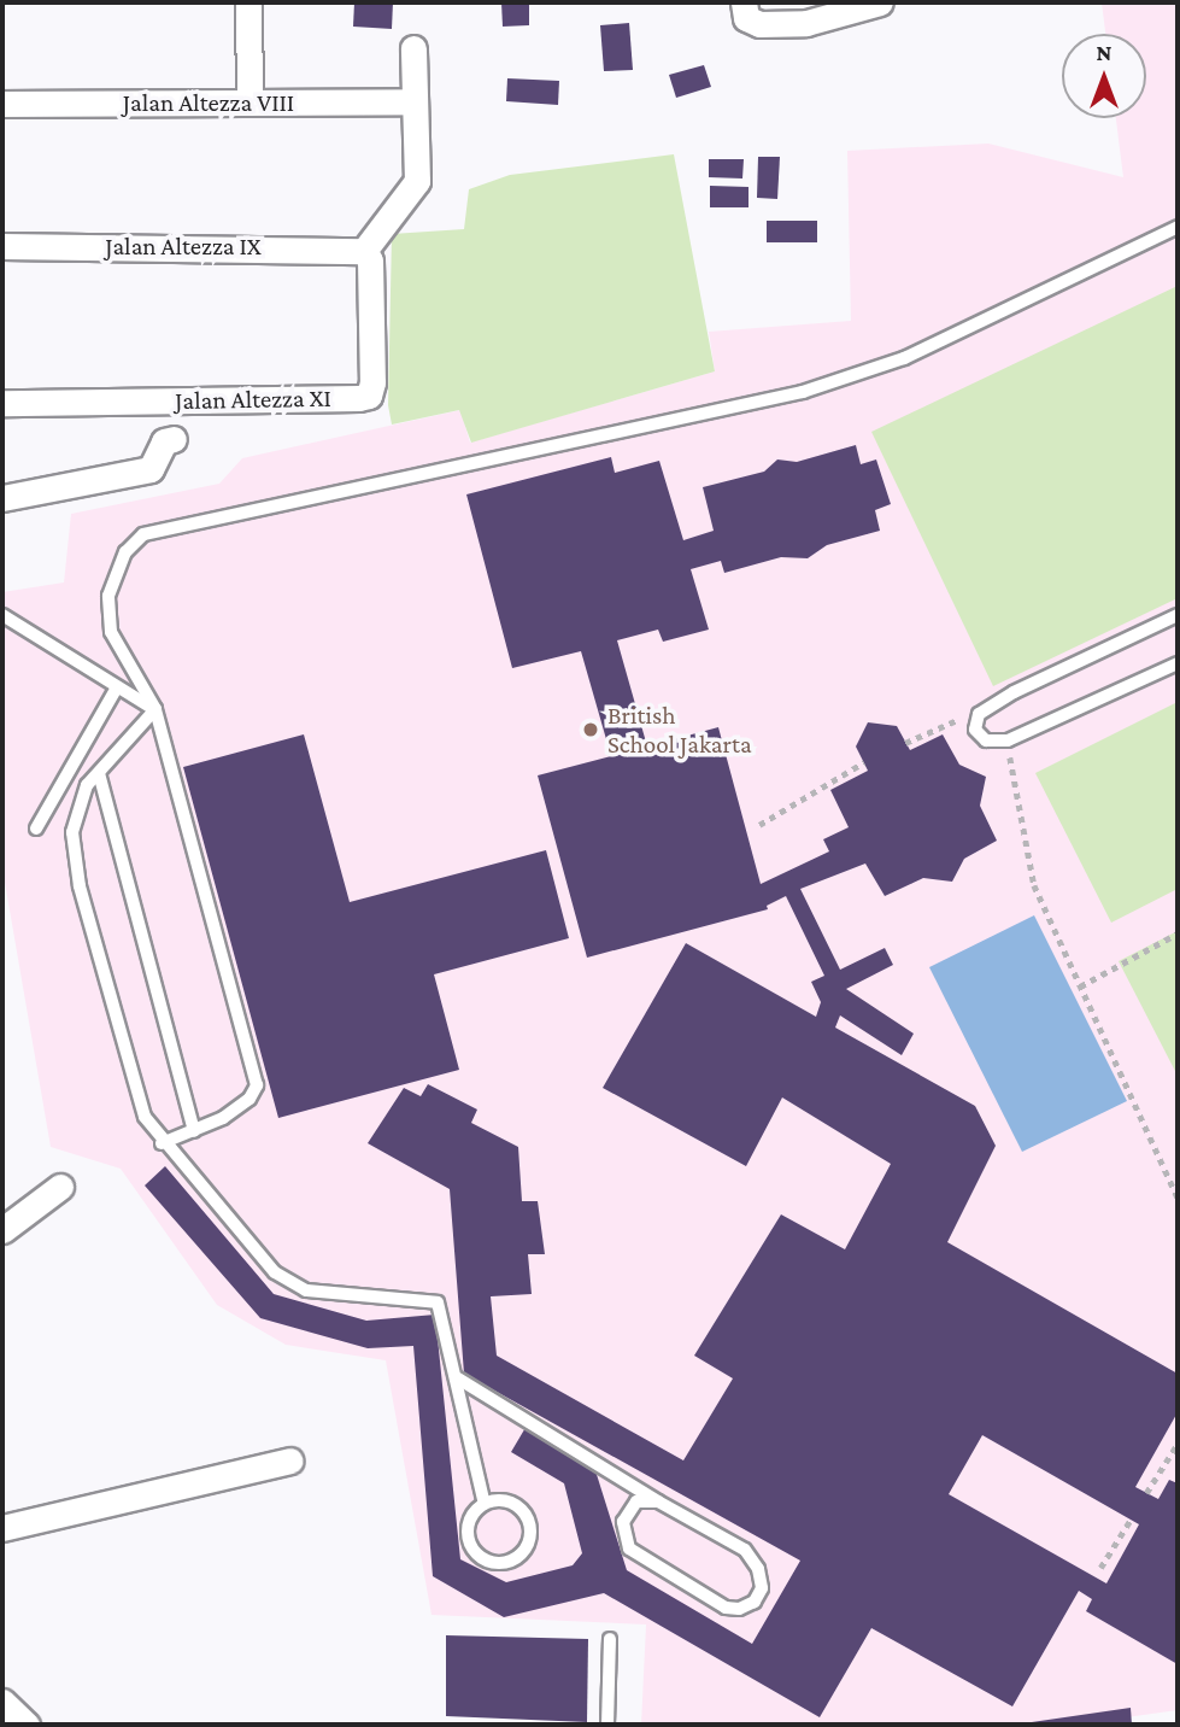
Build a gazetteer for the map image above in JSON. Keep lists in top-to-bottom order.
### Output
{
  "streets": {
    "street": ["Jalan Altezza VIII", "Jalan Altezza IX", "Jalan Altezza XI"]
  },
  "crossings": [
    ["Jalan Altezza IX", "Jalan Altezza XI"]
  ],
  "places": ["British School Jakarta"],
  "north": "top"
}
